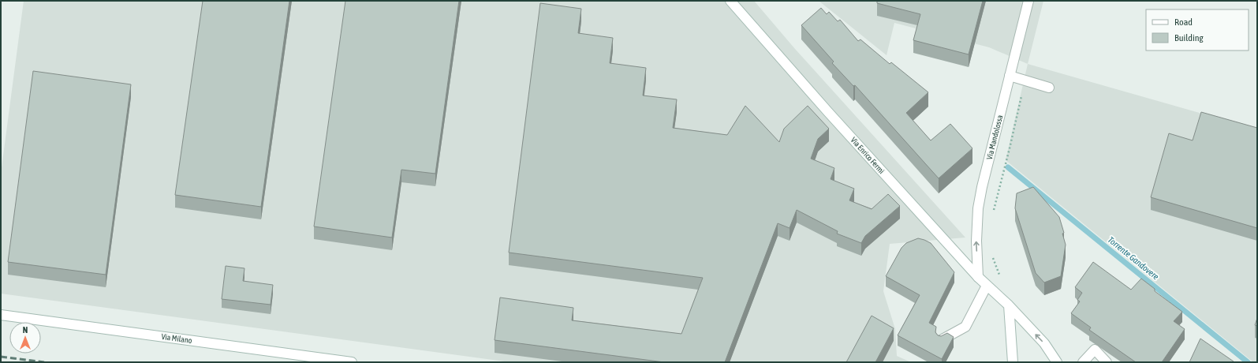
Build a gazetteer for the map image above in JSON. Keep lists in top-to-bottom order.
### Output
{
  "streets": {
    "main road": ["Via Mandolossa", "Via Enrico Fermi", "Via Milano"]
  },
  "crossings": [
    ["Via Mandolossa", "Via Enrico Fermi"]
  ],
  "one_way": ["Via Mandolossa"],
  "water": ["Torrente Gandovere"],
  "legend": ["Road", "Building"],
  "north": "top"
}
